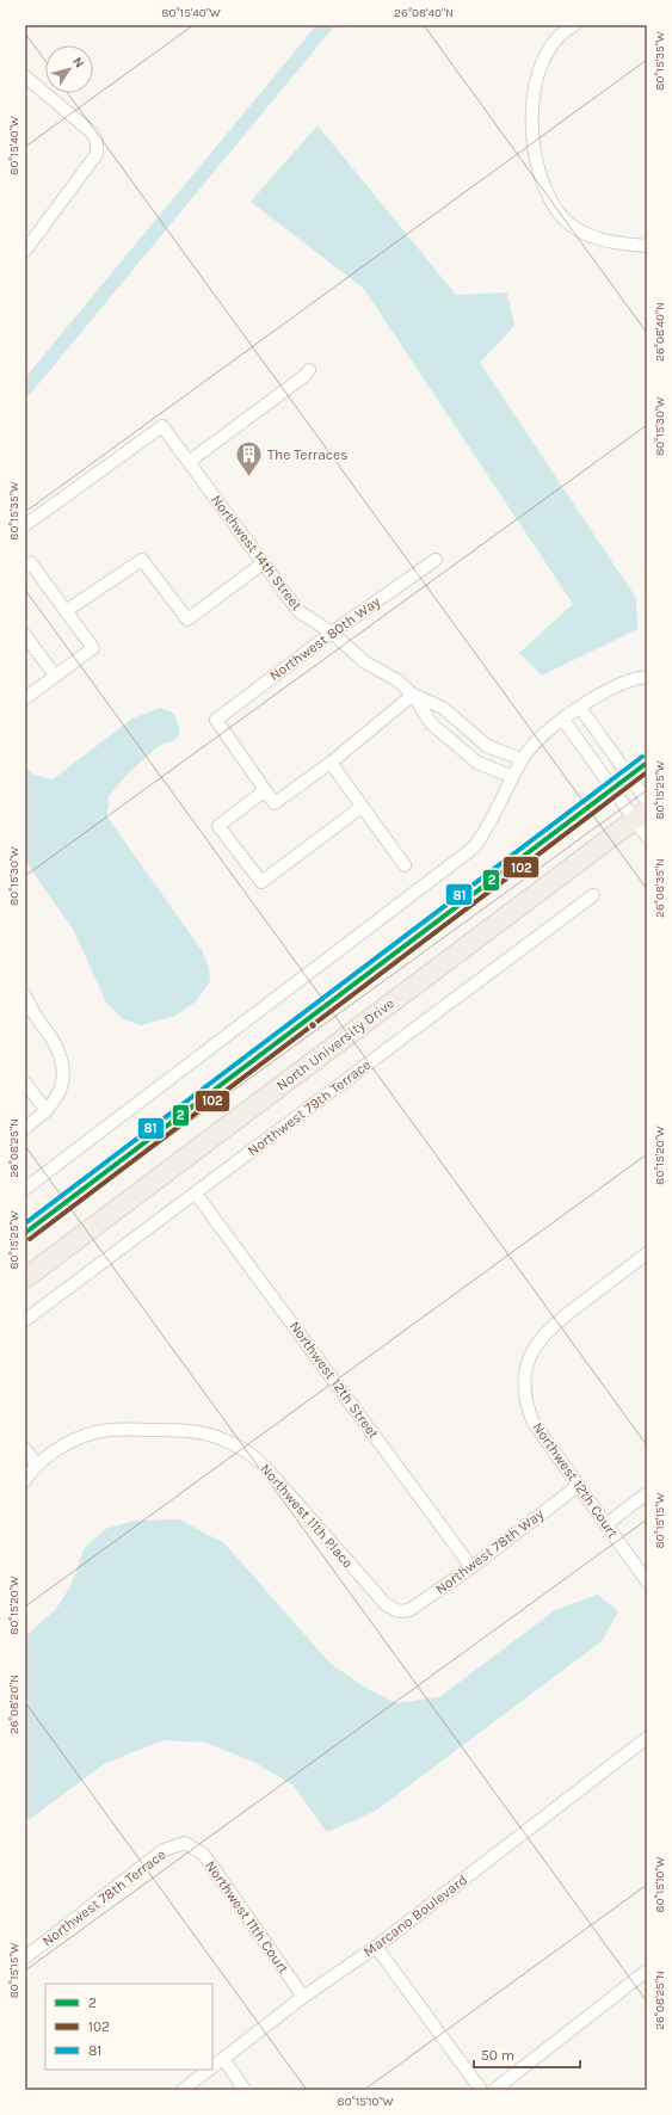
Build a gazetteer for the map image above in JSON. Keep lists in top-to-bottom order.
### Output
{
  "streets": {
    "main road": ["North University Drive"],
    "street": [
      "Northwest 14th Street",
      "Northwest 80th Way",
      "Northwest 79th Terrace",
      "Northwest 12th Street",
      "Northwest 12th Court",
      "Northwest 11th Place",
      "Northwest 78th Way",
      "Northwest 78th Terrace",
      "Marcano Boulevard",
      "Northwest 11th Court"
    ]
  },
  "crossings": [
    ["Northwest 14th Street", "Northwest 80th Way"],
    ["Northwest 79th Terrace", "Northwest 12th Street"],
    ["Northwest 12th Street", "Northwest 78th Way"],
    ["Northwest 12th Court", "Northwest 78th Way"],
    ["Northwest 11th Place", "Northwest 78th Way"],
    ["Northwest 78th Terrace", "Northwest 11th Court"],
    ["Marcano Boulevard", "Northwest 11th Court"]
  ],
  "places": {
    "building": ["The Terraces"]
  },
  "lines": ["transit line 81", "transit line 2", "transit line 102"],
  "legend": ["2", "102", "81"],
  "scale_bar": "50 m",
  "north": "top right",
  "coordinates": [
    "80°15'40\"W",
    "26°08'40\"N",
    "80°15'35\"W",
    "80°15'30\"W",
    "80°15'25\"W",
    "26°08'35\"N",
    "26°08'25\"N",
    "80°15'20\"W",
    "80°15'15\"W",
    "26°08'20\"N",
    "80°15'10\"W"
  ]
}
